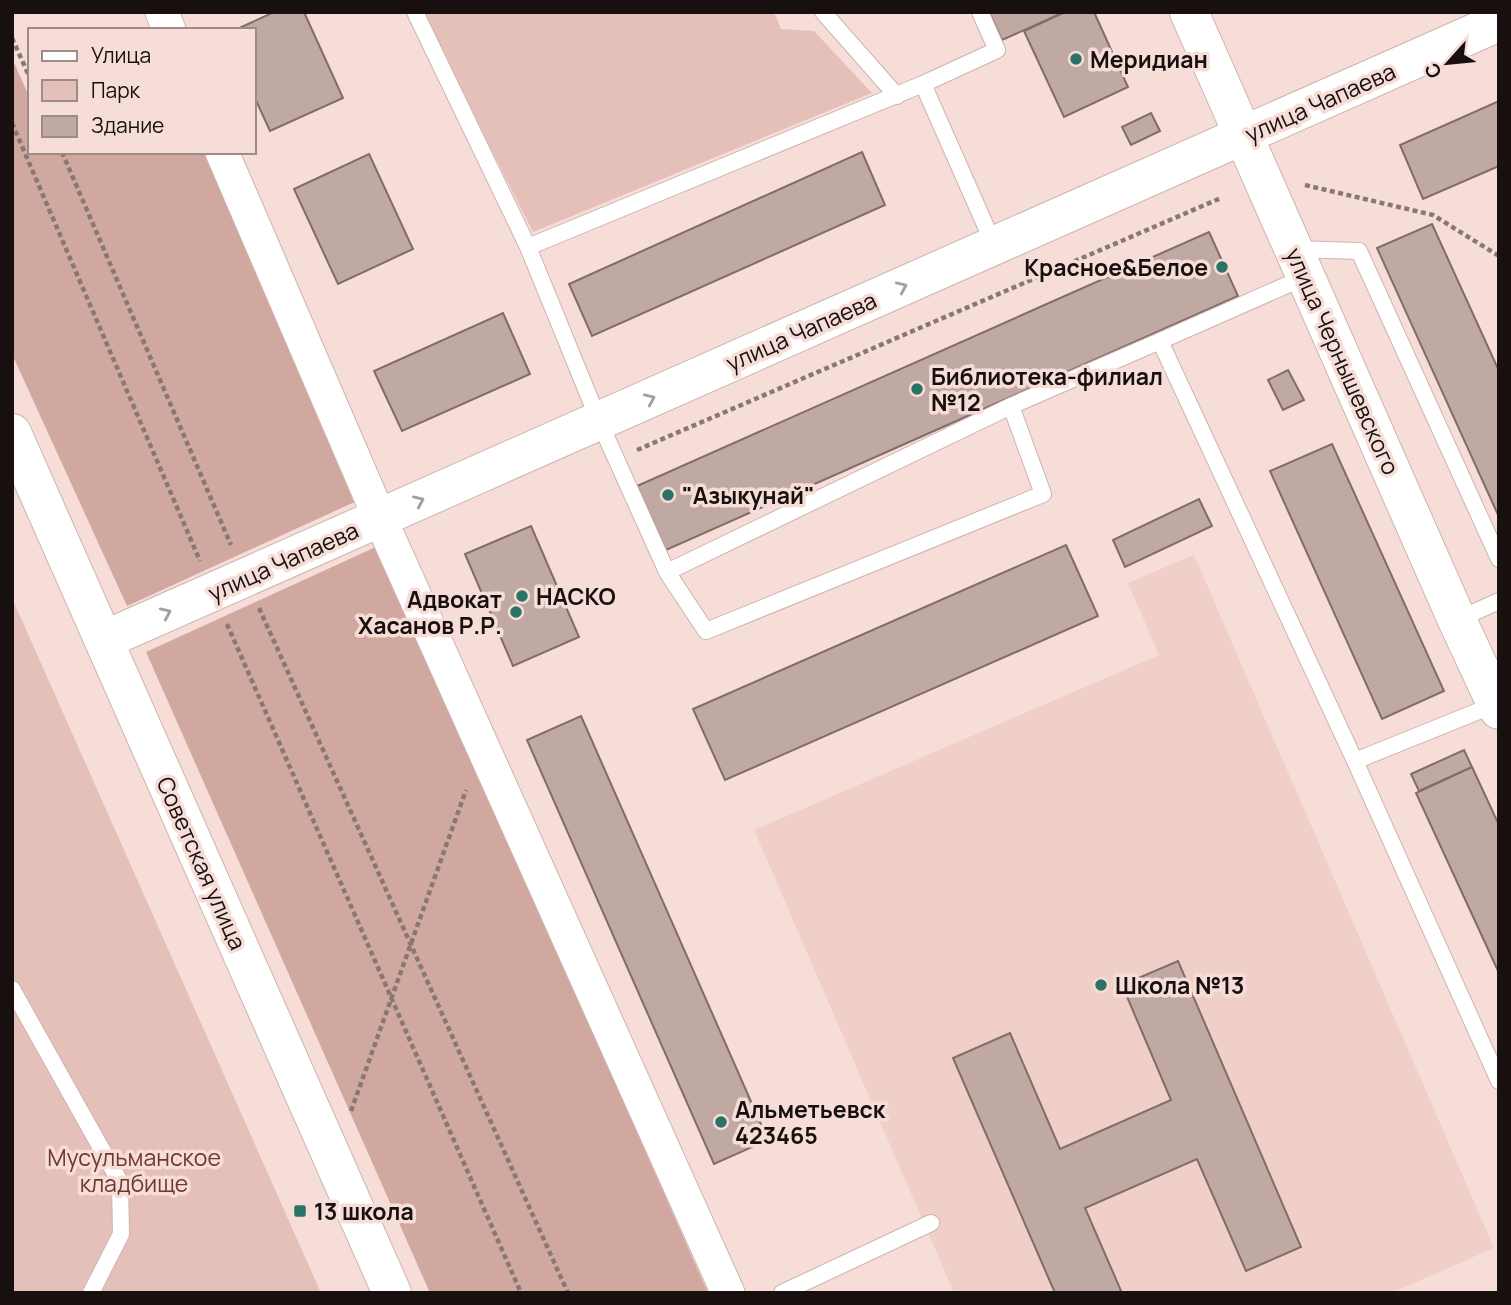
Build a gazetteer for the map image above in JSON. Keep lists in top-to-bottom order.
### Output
{
  "streets": {
    "street": ["улица Чапаева", "улица Чернышевского", "Советская улица"]
  },
  "crossings": [
    ["улица Чапаева", "улица Чернышевского"],
    ["улица Чапаева", "Советская улица"]
  ],
  "one_way": ["улица Чапаева"],
  "parks": ["Мусульманское кладбище"],
  "places": {
    "other": [
      "Меридиан",
      "Красное&Белое",
      "Библиотека-филиал №12",
      "\"Азыкунай\"",
      "НАСКО",
      "Адвокат Хасанов Р.Р.",
      "Школа №13",
      "Альметьевск 423465"
    ],
    "transit": ["13 школа"]
  },
  "legend": ["Улица", "Парк", "Здание"],
  "north": "bottom left"
}
